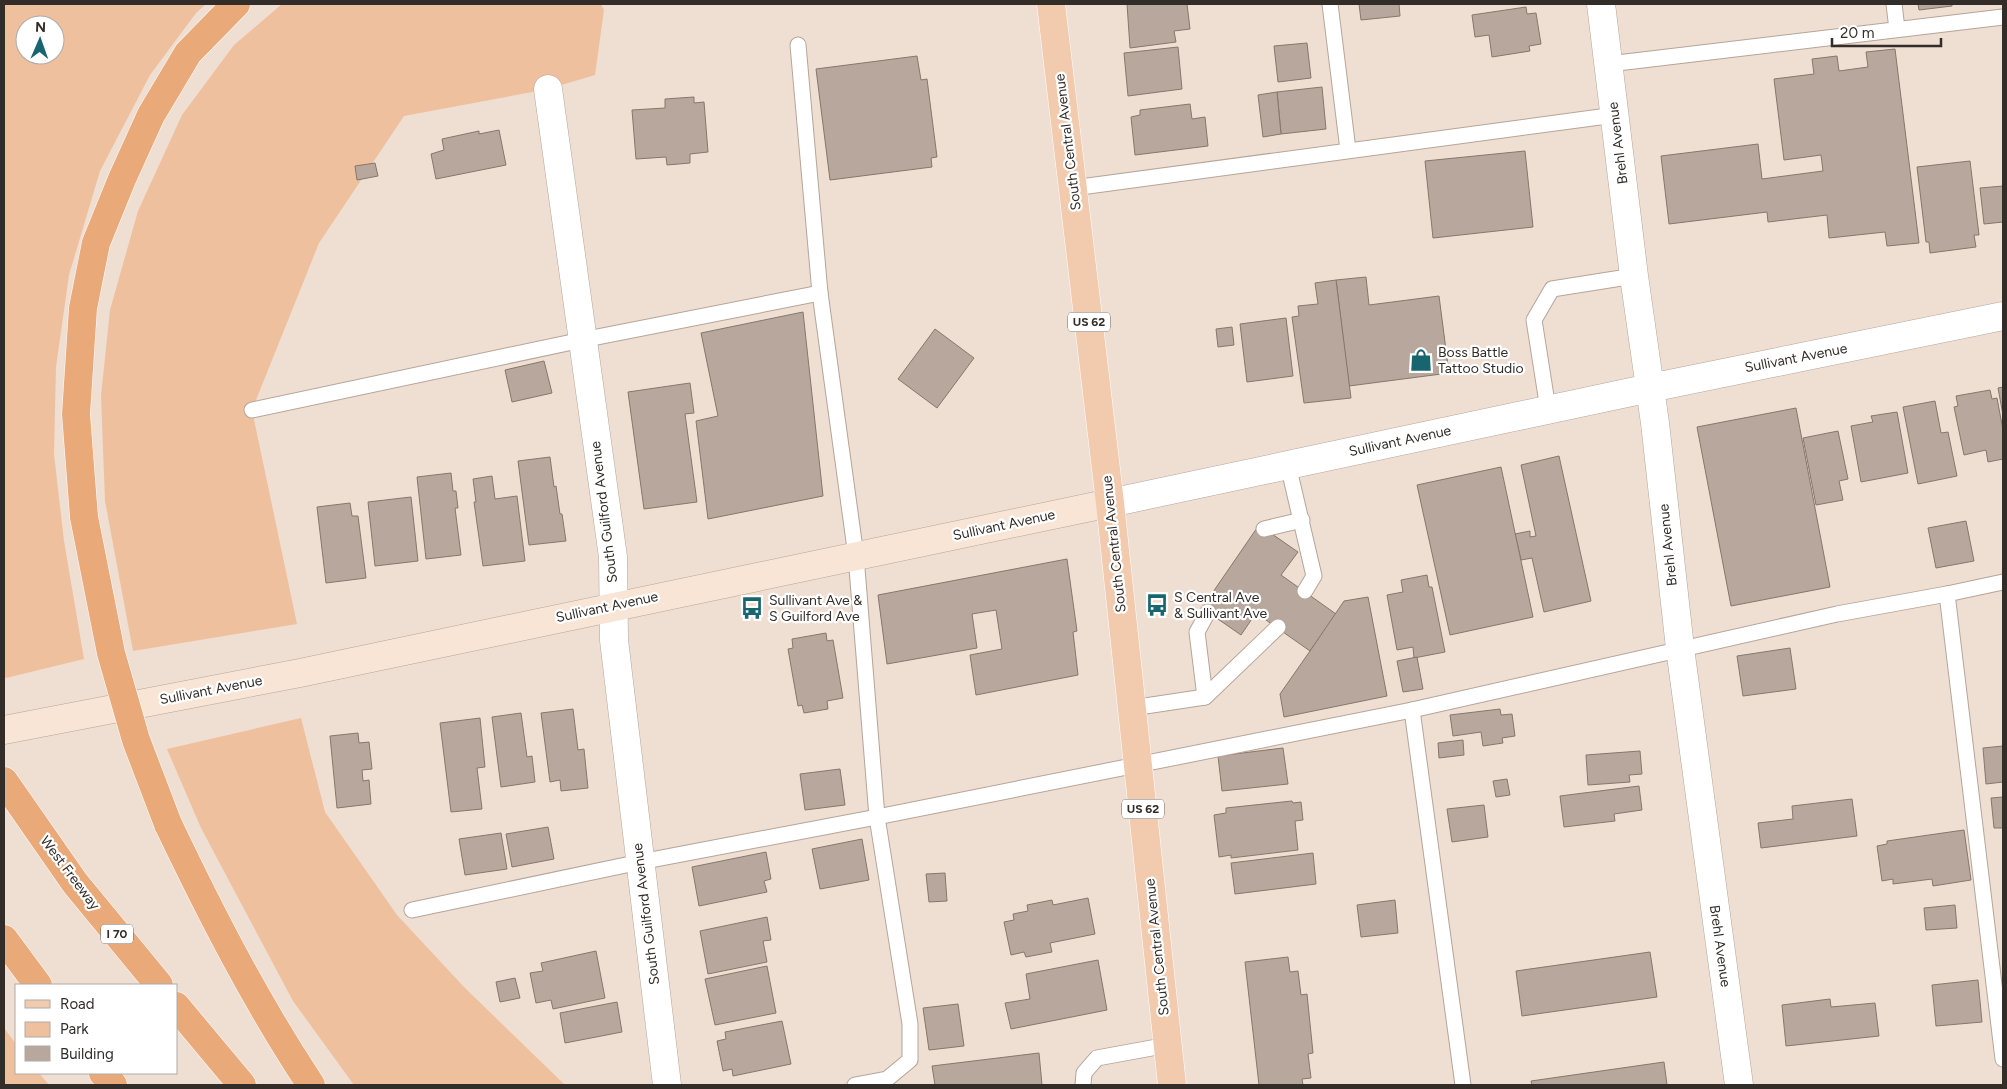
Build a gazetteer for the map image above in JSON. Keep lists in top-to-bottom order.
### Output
{
  "streets": {
    "highway": ["West Freeway", "I 70"],
    "main road": ["South Central Avenue", "US 62", "Sullivant Avenue"],
    "street": ["Brehl Avenue", "South Guilford Avenue"]
  },
  "crossings": [
    ["South Central Avenue", "Sullivant Avenue"],
    ["Brehl Avenue", "Sullivant Avenue"],
    ["Sullivant Avenue", "South Guilford Avenue"]
  ],
  "places": {
    "shop": ["Boss Battle Tattoo Studio"],
    "bus stop": ["S Central Ave & Sullivant Ave", "Sullivant Ave & S Guilford Ave"]
  },
  "legend": ["Road", "Park", "Building"],
  "scale_bar": "20 m",
  "north": "top"
}
